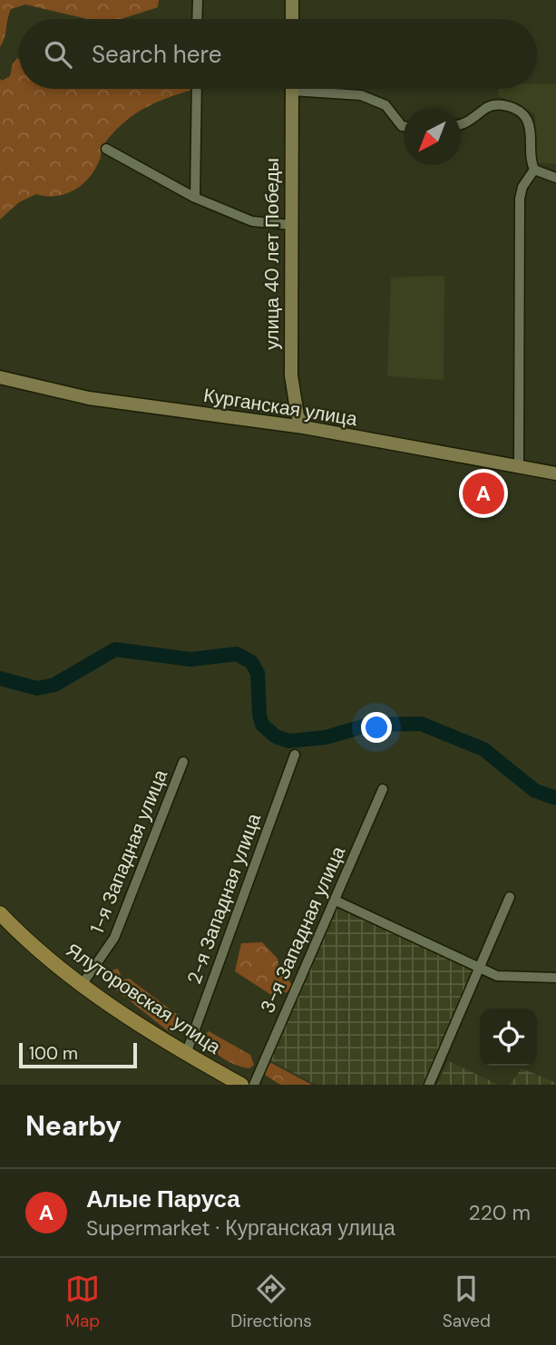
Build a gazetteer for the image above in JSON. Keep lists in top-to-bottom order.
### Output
{
  "streets": {
    "main road": ["улица 40 лет Победы", "Курганская улица", "Ялуторовская улица"],
    "street": ["1-я Западная улица", "2-я Западная улица", "3-я Западная улица"]
  },
  "crossings": [
    ["улица 40 лет Победы", "Курганская улица"],
    ["1-я Западная улица", "Ялуторовская улица"],
    ["2-я Западная улица", "Ялуторовская улица"]
  ],
  "scale_bar": "100 m",
  "north": "bottom left",
  "page": {
    "search": "Search here",
    "pins": "A",
    "scale": "100 m",
    "heading": "Nearby",
    "list": [
      {
        "mark": "A",
        "name": "Алые Паруса",
        "note": "Supermarket · Курганская улица",
        "value": "220 m"
      }
    ],
    "nav": ["Map", "Directions", "Saved"]
  }
}
